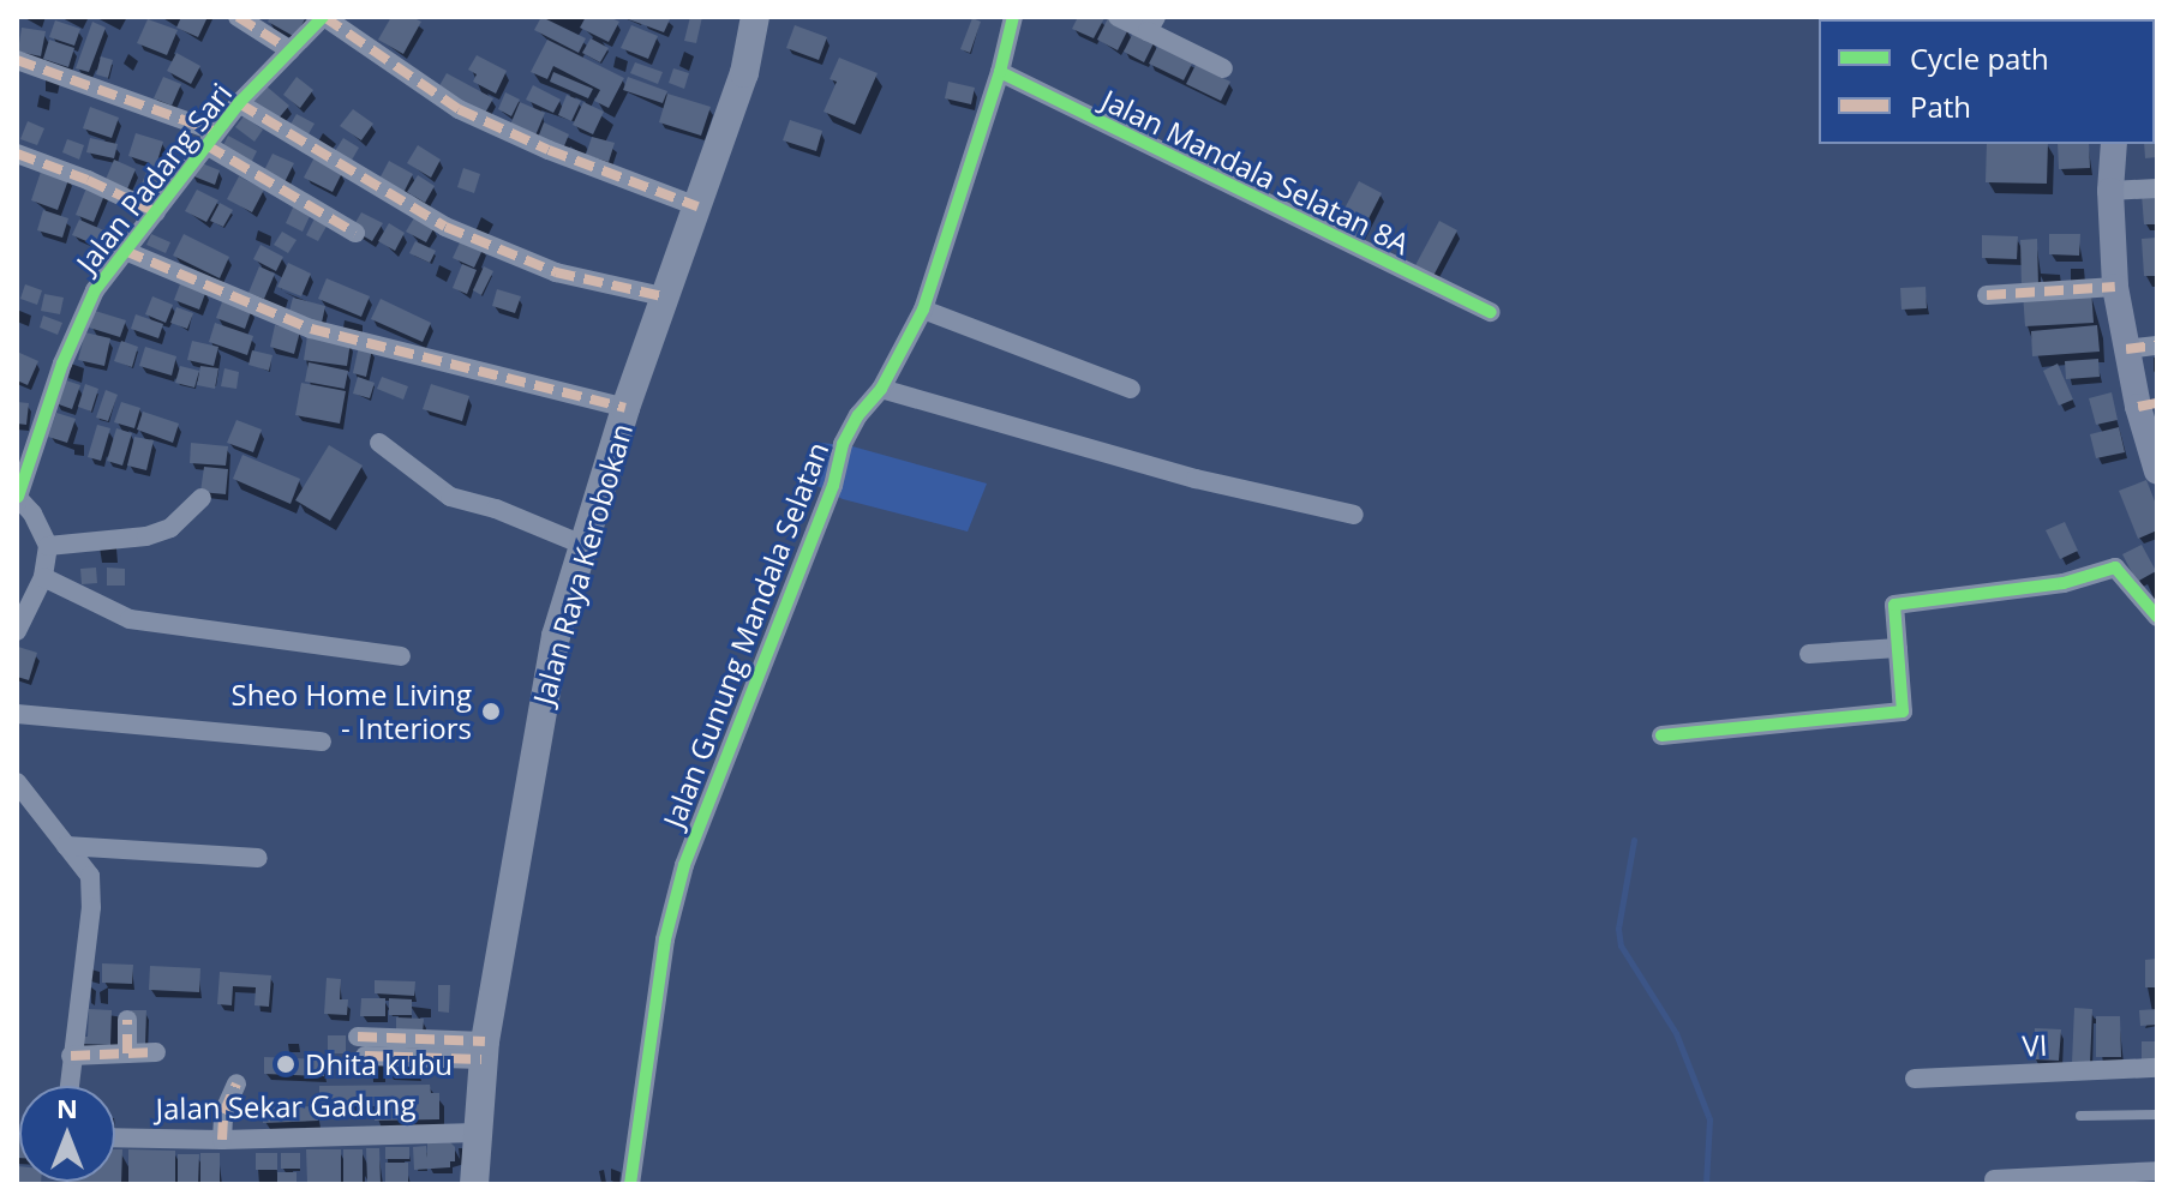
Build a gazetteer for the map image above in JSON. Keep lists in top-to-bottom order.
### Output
{
  "streets": {
    "main road": ["Jalan Raya Kerobokan"],
    "street": [
      "Jalan Mandala Selatan 8A",
      "Jalan Padang Sari",
      "Jalan Gunung Mandala Selatan",
      "VI",
      "Jalan Sekar Gadung"
    ]
  },
  "crossings": [
    ["Jalan Mandala Selatan 8A", "Jalan Gunung Mandala Selatan"],
    ["Jalan Raya Kerobokan", "Jalan Sekar Gadung"]
  ],
  "places": ["Sheo Home Living - Interiors", "Dhita kubu"],
  "legend": ["Cycle path", "Path"],
  "north": "top"
}
